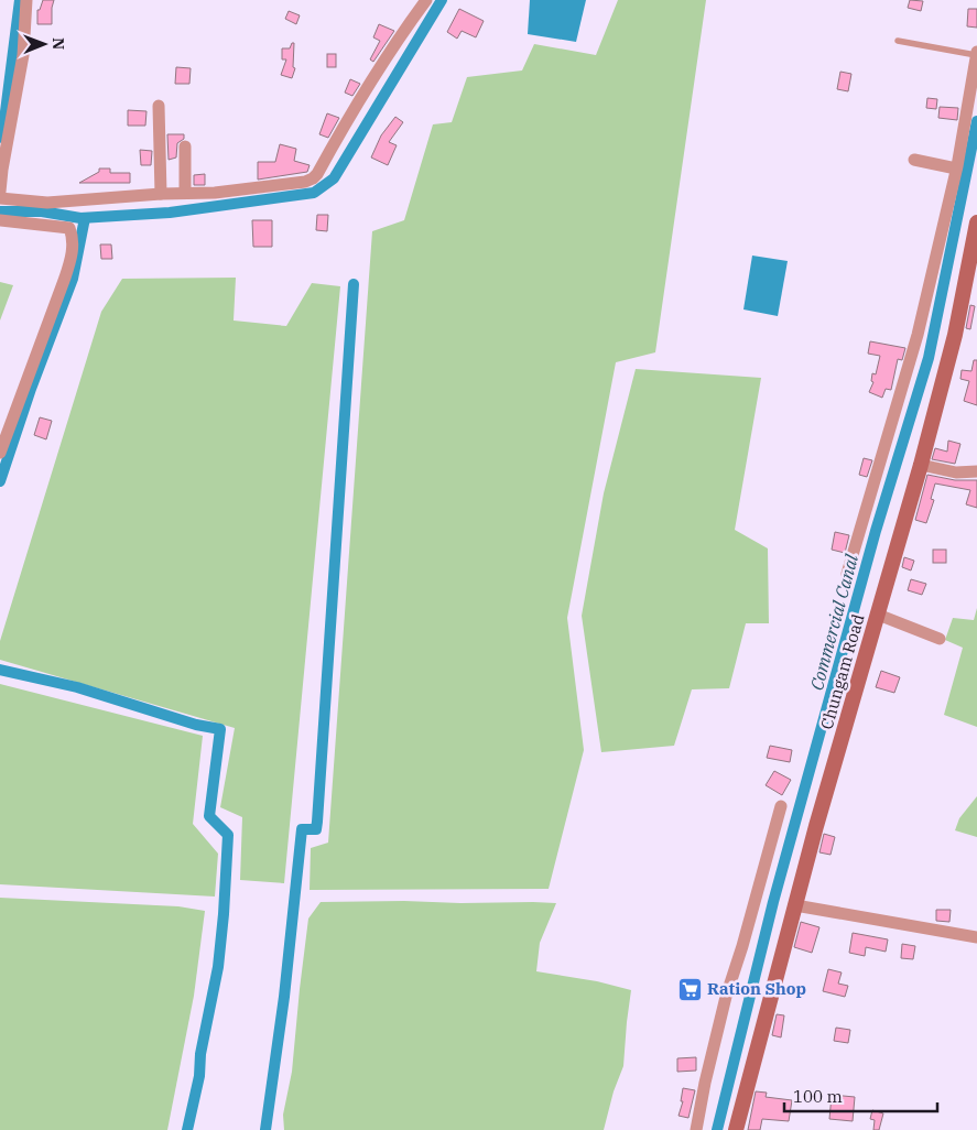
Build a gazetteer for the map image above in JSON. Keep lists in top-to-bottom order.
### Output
{
  "streets": {
    "main road": ["Chungam Road"]
  },
  "water": ["Commercial Canal"],
  "places": {
    "supermarket": ["Ration Shop"]
  },
  "scale_bar": "100 m",
  "north": "right"
}
